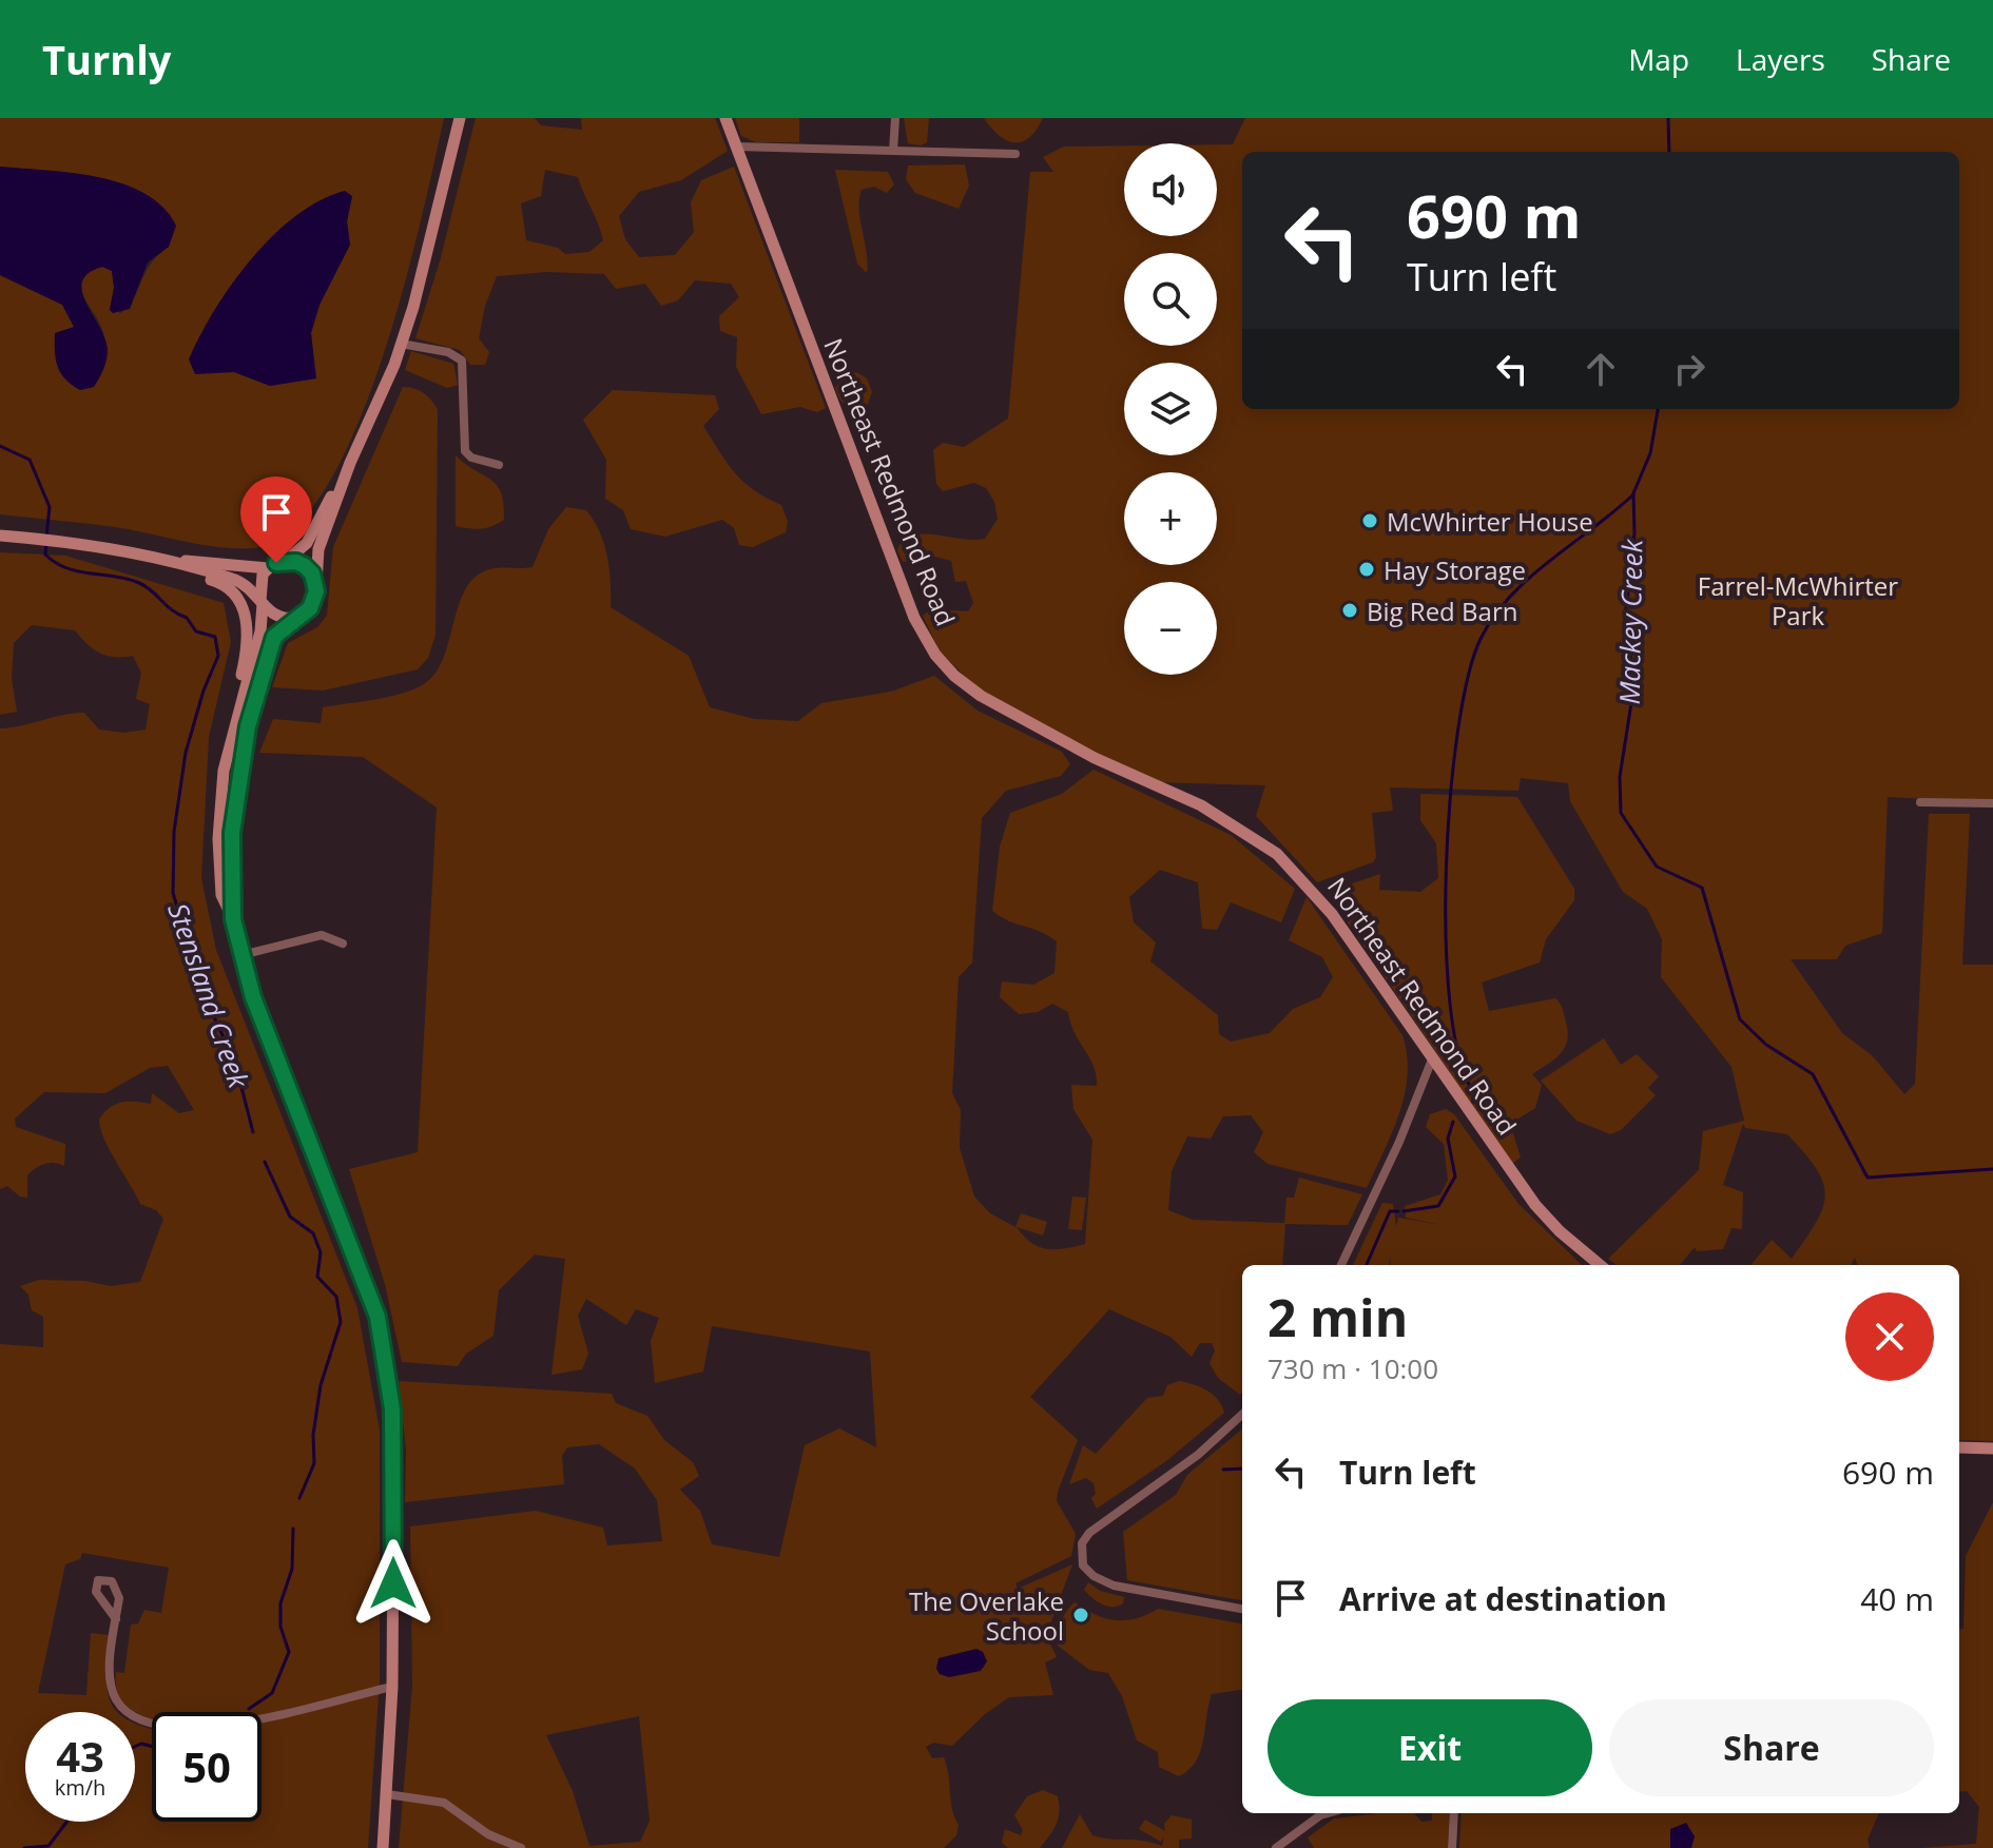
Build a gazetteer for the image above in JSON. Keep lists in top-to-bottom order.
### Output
{
  "streets": {
    "main road": ["Northeast Redmond Road"]
  },
  "water": ["Mackey Creek", "Stensland Creek"],
  "parks": ["Farrel-McWhirter Park"],
  "places": [
    "McWhirter House",
    "Hay Storage",
    "Big Red Barn",
    "The Overlake School"
  ],
  "page": {
    "header": "Turnly",
    "nav": ["Map", "Layers", "Share"],
    "map_buttons": ["+", "−"],
    "turn": ["690 m", "Turn left"],
    "heading": ["2 min", "730 m · 10:00"],
    "list": [
      {
        "name": "Turn left",
        "value": "690 m"
      },
      {
        "name": "Arrive at destination",
        "value": "40 m"
      }
    ],
    "buttons": ["Exit", "Share"],
    "speed": "43 km/h",
    "limit": "50"
  }
}
